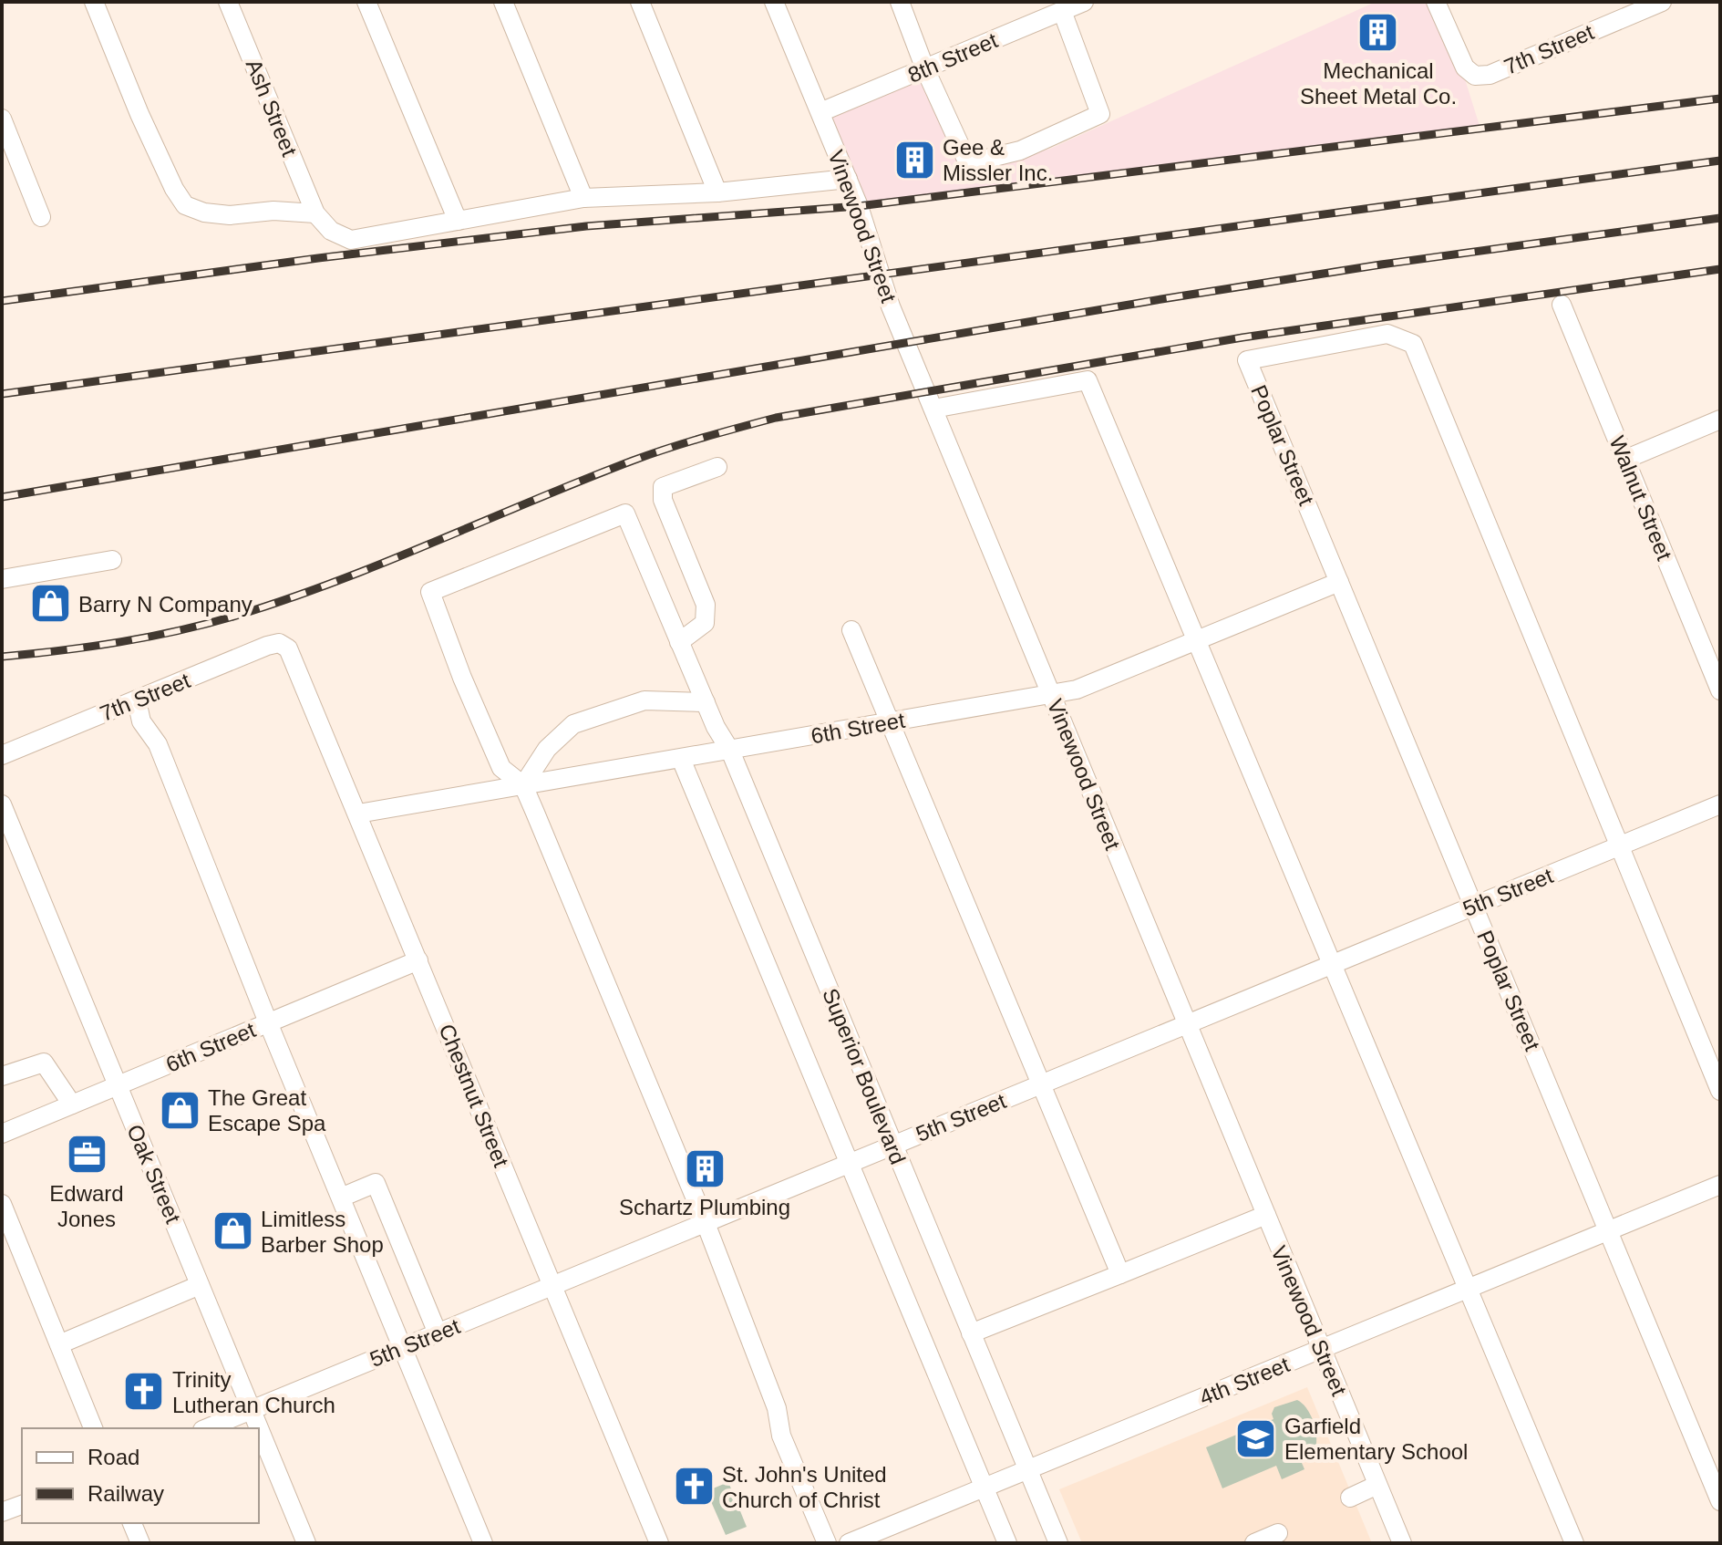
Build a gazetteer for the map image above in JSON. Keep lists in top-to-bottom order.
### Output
{
  "streets": {
    "street": [
      "7th Street",
      "8th Street",
      "Ash Street",
      "Vinewood Street",
      "Poplar Street",
      "Walnut Street",
      "6th Street",
      "5th Street",
      "Superior Boulevard",
      "Chestnut Street",
      "Oak Street",
      "4th Street"
    ]
  },
  "crossings": [
    ["7th Street", "Chestnut Street"],
    ["8th Street", "Vinewood Street"],
    ["Vinewood Street", "6th Street"],
    ["Vinewood Street", "5th Street"],
    ["Vinewood Street", "4th Street"],
    ["Poplar Street", "6th Street"],
    ["Poplar Street", "5th Street"],
    ["Poplar Street", "4th Street"],
    ["6th Street", "Superior Boulevard"],
    ["6th Street", "Chestnut Street"],
    ["6th Street", "Oak Street"],
    ["5th Street", "Superior Boulevard"],
    ["5th Street", "Chestnut Street"],
    ["5th Street", "Oak Street"],
    ["Superior Boulevard", "4th Street"]
  ],
  "places": {
    "building": ["Mechanical Sheet Metal Co.", "Gee & Missler Inc.", "Schartz Plumbing"],
    "shop": ["Barry N Company", "The Great Escape Spa", "Limitless Barber Shop"],
    "office": ["Edward Jones"],
    "church": ["Trinity Lutheran Church", "St. John's United Church of Christ"],
    "school or university": ["Garfield Elementary School"]
  },
  "legend": ["Road", "Railway"]
}
